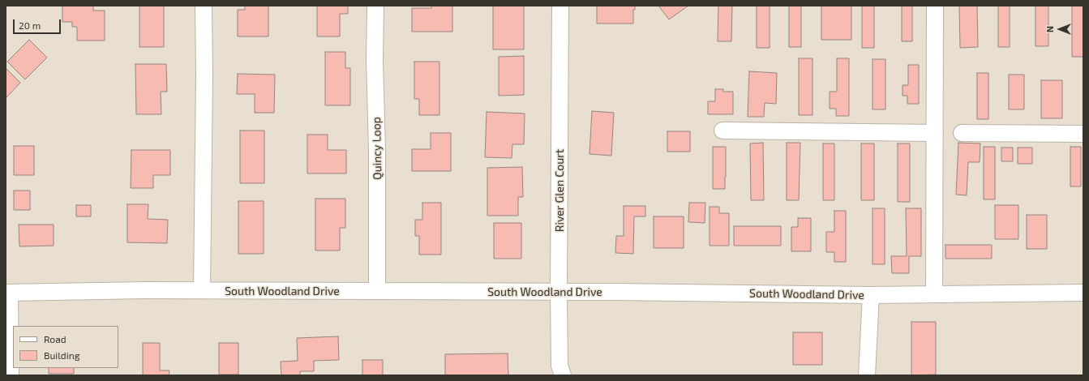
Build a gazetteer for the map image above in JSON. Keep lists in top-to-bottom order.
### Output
{
  "streets": {
    "street": ["Quincy Loop", "River Glen Court", "South Woodland Drive"]
  },
  "crossings": [
    ["Quincy Loop", "South Woodland Drive"],
    ["River Glen Court", "South Woodland Drive"]
  ],
  "legend": ["Road", "Building"],
  "scale_bar": "20 m",
  "north": "left"
}
